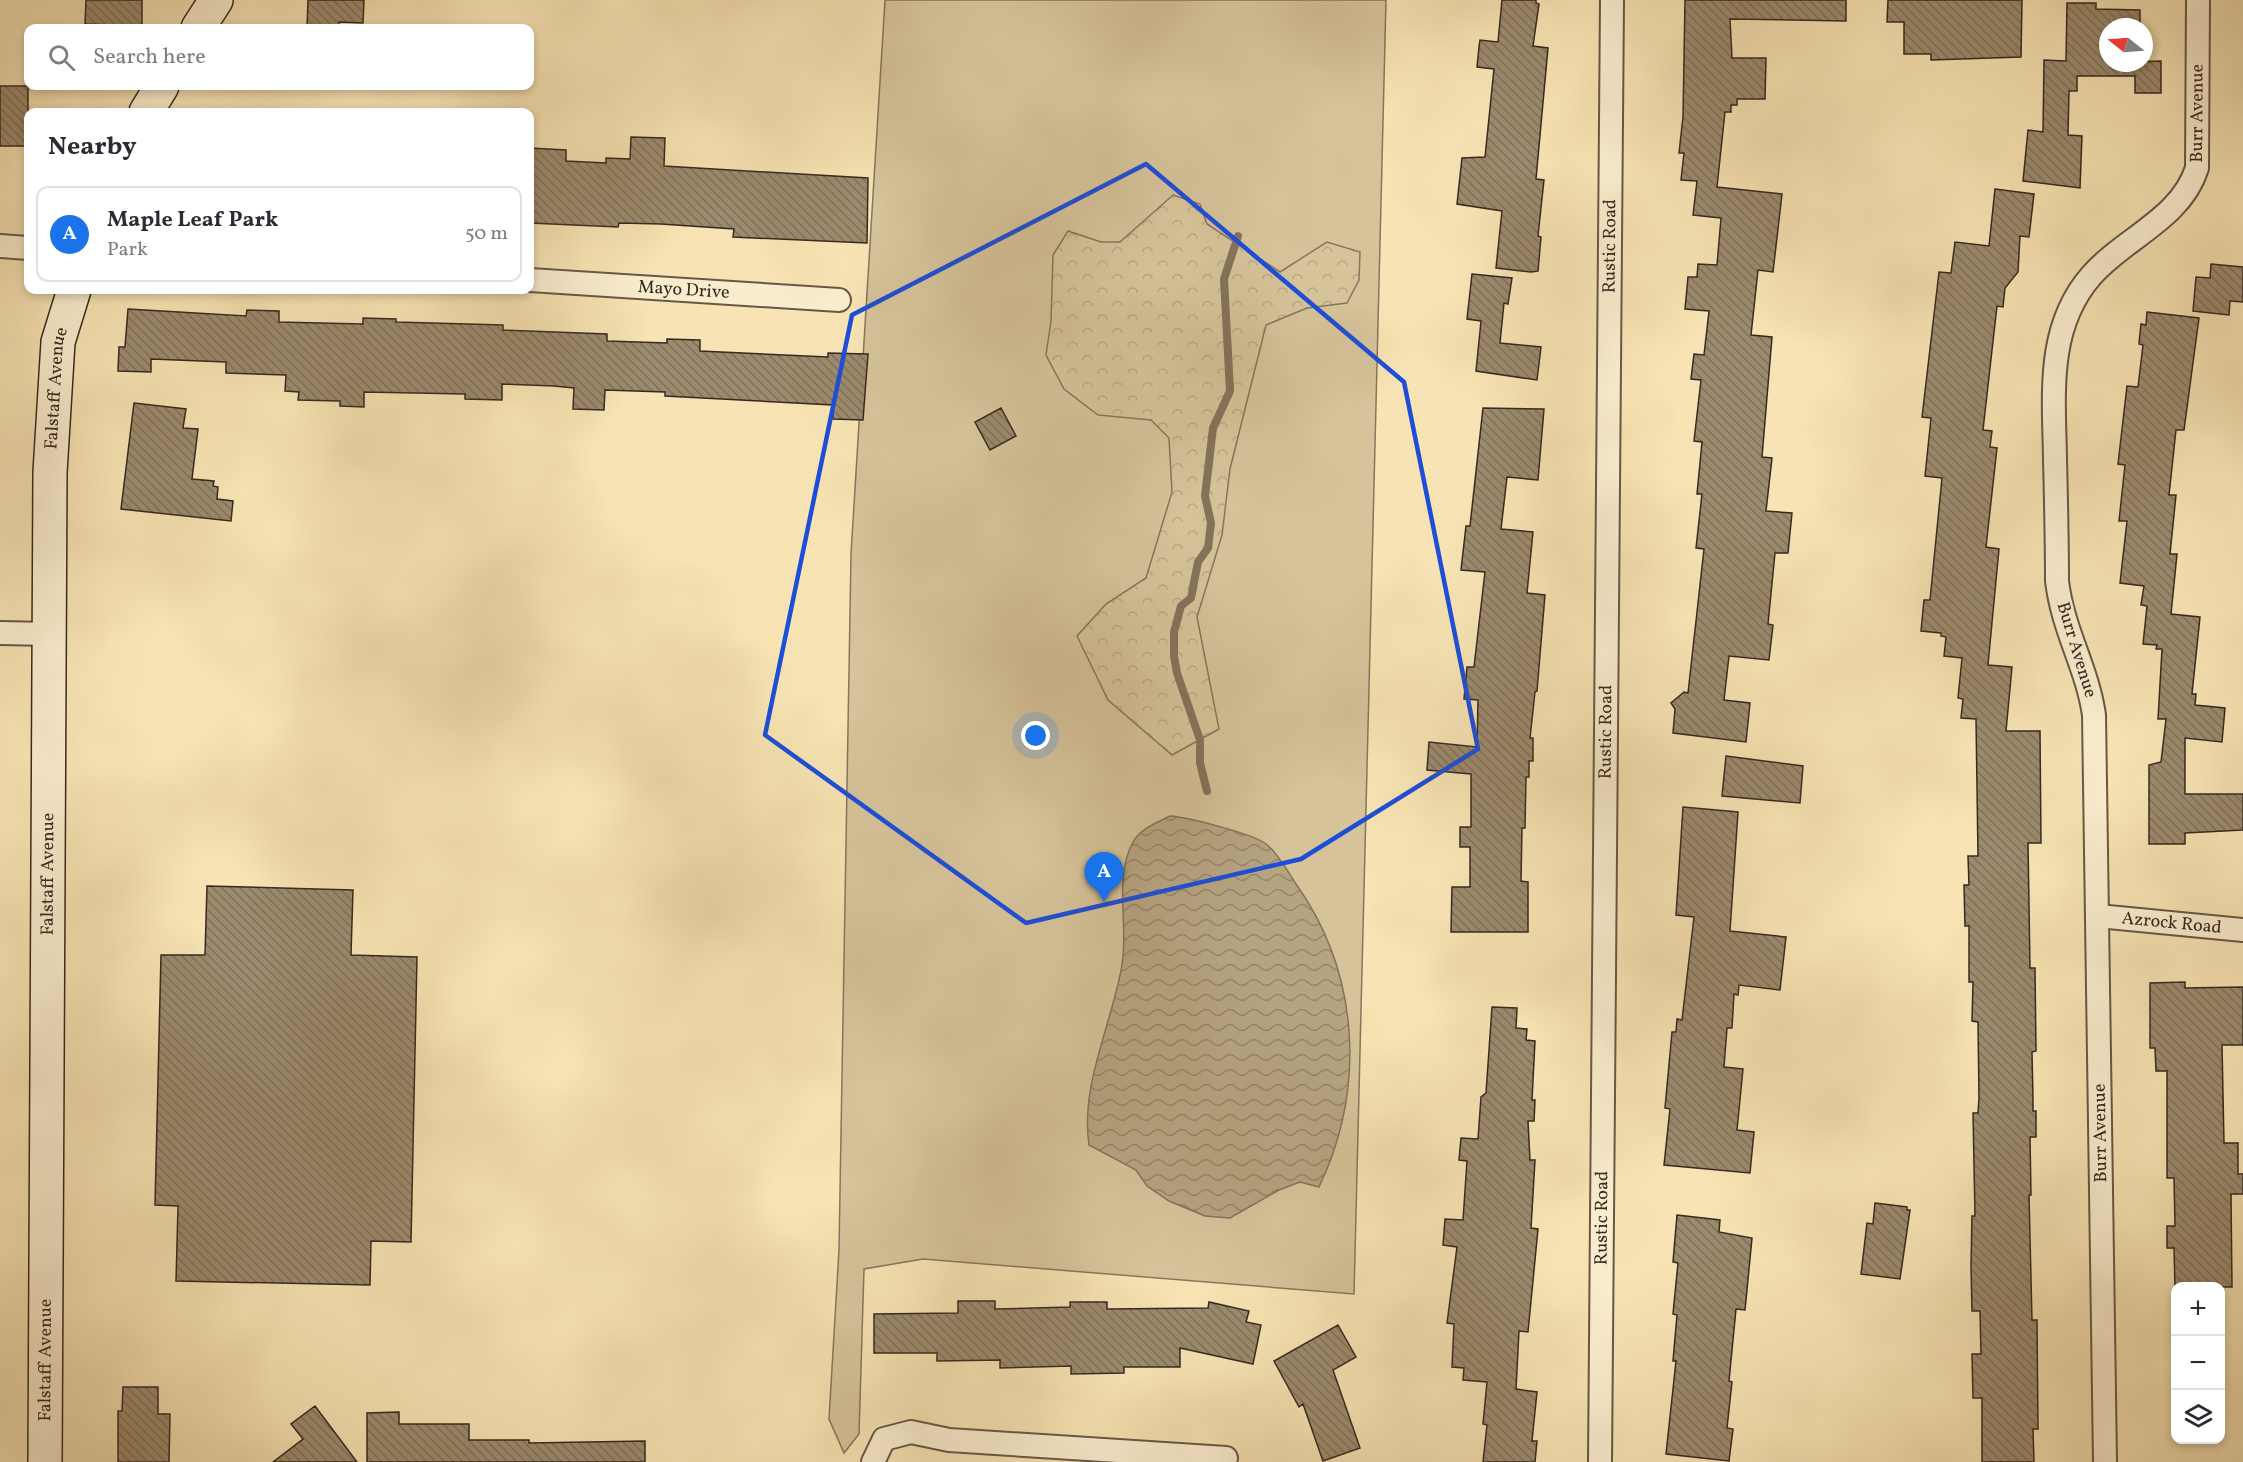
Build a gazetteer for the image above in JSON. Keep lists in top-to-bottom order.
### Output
{
  "streets": {
    "street": [
      "Burr Avenue",
      "Rustic Road",
      "Mayo Drive",
      "Falstaff Avenue",
      "Azrock Road"
    ]
  },
  "crossings": [
    ["Burr Avenue", "Azrock Road"]
  ],
  "north": "left",
  "page": {
    "search": "Search here",
    "heading": "Nearby",
    "list": [
      {
        "mark": "A",
        "name": "Maple Leaf Park",
        "note": "Park",
        "value": "50 m"
      }
    ],
    "pins": "A",
    "map_buttons": ["+", "−"]
  }
}
